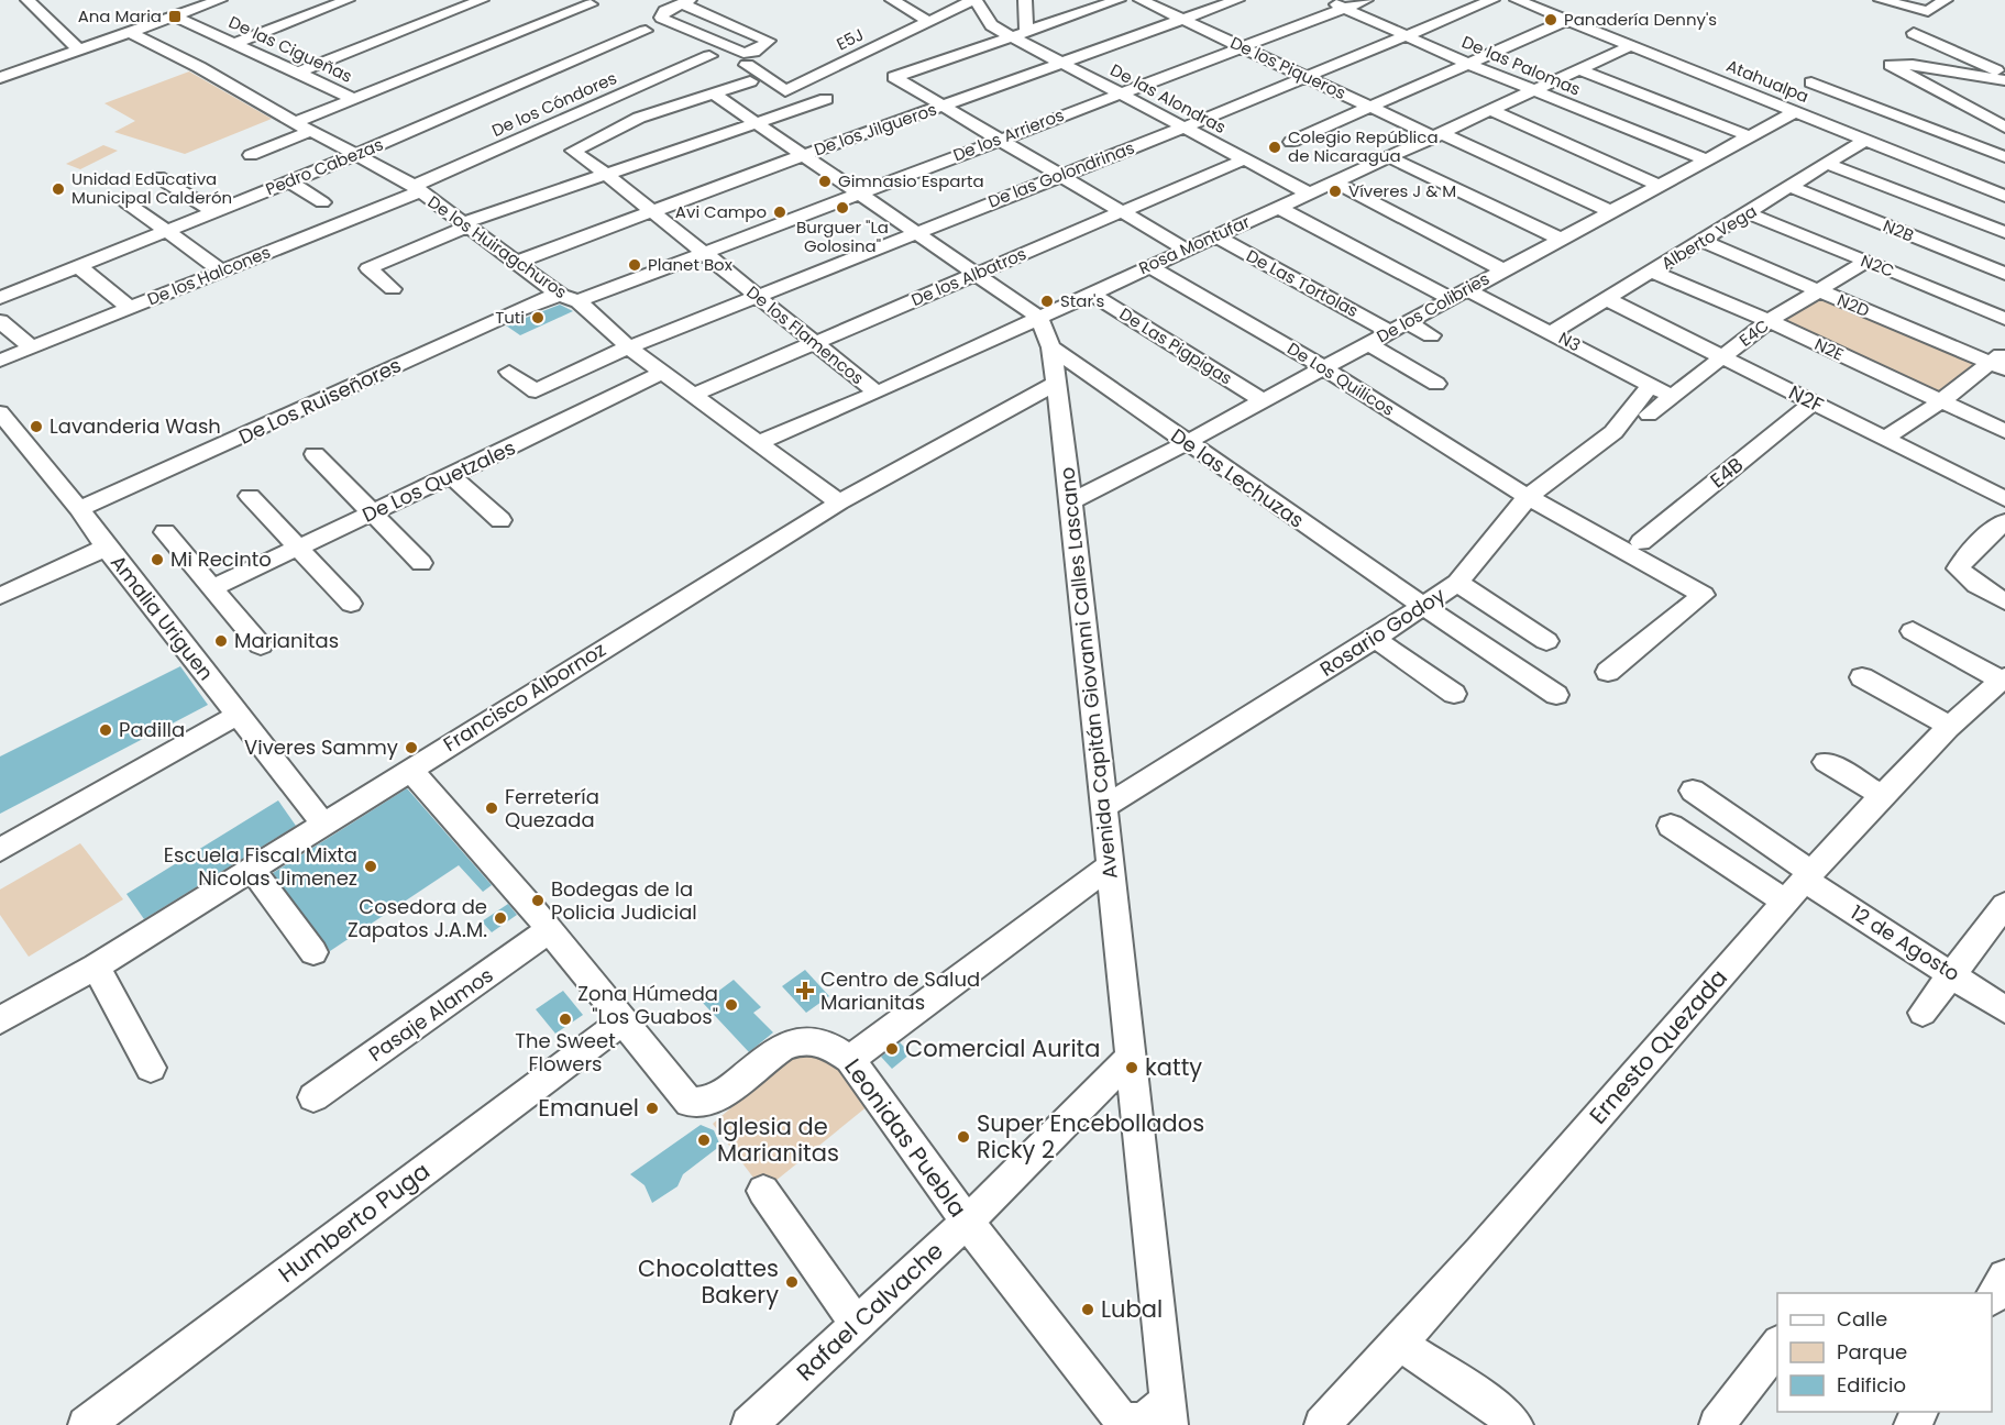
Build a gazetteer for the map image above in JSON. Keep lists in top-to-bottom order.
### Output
{
  "streets": {
    "street": [
      "E5J",
      "De las Cigueñas",
      "De las Palomas",
      "De los Piqueros",
      "Atahualpa",
      "De las Alondras",
      "De los Cóndores",
      "De los Jilgueros",
      "De los Arrieros",
      "Pedro Cabezas",
      "De las Golondrinas",
      "N2B",
      "Alberto Vega",
      "Rosa Montufar",
      "De los Huiragchuros",
      "N2C",
      "De los Halcones",
      "De los Albatros",
      "De Las Tortolas",
      "N2D",
      "De los Colibries",
      "E4C",
      "De los Flamencos",
      "N3",
      "De Las Pigpigas",
      "N2E",
      "De Los Quilicos",
      "N2F",
      "De Los Ruiseñores",
      "E4B",
      "De las Lechuzas",
      "De Los Quetzales",
      "Amalia Uriguen",
      "Rosario Godoy",
      "Avenida Capitán Giovanni Calles Lascano",
      "Francisco Albornoz",
      "12 de Agosto",
      "Pasaje Alamos",
      "Ernesto Quezada",
      "Leonidas Puebla",
      "Humberto Puga",
      "Rafael Calvache"
    ]
  },
  "crossings": [
    ["E5J", "De las Alondras"],
    ["De las Palomas", "De los Arrieros"],
    ["De las Palomas", "De las Golondrinas"],
    ["De las Palomas", "Rosa Montufar"],
    ["De las Palomas", "De los Colibries"],
    ["De los Piqueros", "De los Jilgueros"],
    ["De los Piqueros", "De los Arrieros"],
    ["De los Piqueros", "De las Golondrinas"],
    ["De los Piqueros", "Rosa Montufar"],
    ["De los Piqueros", "De los Colibries"],
    ["Atahualpa", "Alberto Vega"],
    ["Atahualpa", "Rosa Montufar"],
    ["Atahualpa", "De los Colibries"],
    ["De las Alondras", "De los Jilgueros"],
    ["De las Alondras", "De los Arrieros"],
    ["De las Alondras", "De las Golondrinas"],
    ["De las Alondras", "Rosa Montufar"],
    ["De las Alondras", "De los Albatros"],
    ["De los Cóndores", "De los Huiragchuros"],
    ["De los Cóndores", "De los Halcones"],
    ["De los Jilgueros", "De los Huiragchuros"],
    ["De los Jilgueros", "De los Flamencos"],
    ["De los Arrieros", "De los Huiragchuros"],
    ["De los Arrieros", "De los Flamencos"],
    ["De los Arrieros", "De Los Ruiseñores"],
    ["Pedro Cabezas", "De los Huiragchuros"],
    ["De las Golondrinas", "De los Huiragchuros"],
    ["De las Golondrinas", "De los Flamencos"],
    ["N2B", "Alberto Vega"],
    ["Alberto Vega", "N2C"],
    ["Alberto Vega", "N2D"],
    ["Alberto Vega", "N3"],
    ["Alberto Vega", "N2E"],
    ["Alberto Vega", "N2F"],
    ["Rosa Montufar", "De los Huiragchuros"],
    ["Rosa Montufar", "De Las Tortolas"],
    ["Rosa Montufar", "De los Flamencos"],
    ["Rosa Montufar", "N3"],
    ["Rosa Montufar", "De Las Pigpigas"],
    ["Rosa Montufar", "De Los Quilicos"],
    ["Rosa Montufar", "Avenida Capitán Giovanni Calles Lascano"],
    ["De los Huiragchuros", "De los Halcones"],
    ["De los Huiragchuros", "De los Albatros"],
    ["De los Huiragchuros", "De Los Ruiseñores"],
    ["De los Huiragchuros", "De Los Quetzales"],
    ["De los Huiragchuros", "Francisco Albornoz"],
    ["N2C", "E4C"],
    ["De los Albatros", "De los Flamencos"],
    ["De Las Tortolas", "De los Colibries"],
    ["N2D", "E4C"],
    ["De los Colibries", "N3"],
    ["De los Colibries", "De Las Pigpigas"],
    ["De los Colibries", "De Los Quilicos"],
    ["De los Colibries", "De las Lechuzas"],
    ["De los Colibries", "Avenida Capitán Giovanni Calles Lascano"],
    ["E4C", "N3"],
    ["E4C", "N2E"],
    ["E4C", "N2F"],
    ["N3", "Rosario Godoy"],
    ["De Los Quilicos", "Rosario Godoy"],
    ["N2F", "E4B"],
    ["De Los Ruiseñores", "Amalia Uriguen"],
    ["De las Lechuzas", "Rosario Godoy"],
    ["De las Lechuzas", "Avenida Capitán Giovanni Calles Lascano"],
    ["Amalia Uriguen", "Francisco Albornoz"],
    ["Rosario Godoy", "Avenida Capitán Giovanni Calles Lascano"],
    ["Avenida Capitán Giovanni Calles Lascano", "Francisco Albornoz"],
    ["Avenida Capitán Giovanni Calles Lascano", "Rafael Calvache"],
    ["Francisco Albornoz", "Leonidas Puebla"],
    ["12 de Agosto", "Ernesto Quezada"],
    ["Pasaje Alamos", "Leonidas Puebla"],
    ["Leonidas Puebla", "Humberto Puga"],
    ["Leonidas Puebla", "Rafael Calvache"]
  ],
  "places": {
    "transit": ["Ana Maria"],
    "other": [
      "Panadería Denny's",
      "Colegio República de Nicaragua",
      "Gimnasio Esparta",
      "Unidad Educativa Municipal Calderón",
      "Víveres J & M",
      "Burguer \"La Golosina\"",
      "Avi Campo",
      "Planet Box",
      "Star's",
      "Tuti",
      "Lavanderia Wash",
      "Mi Recinto",
      "Marianitas",
      "Padilla",
      "Viveres Sammy",
      "Ferretería Quezada",
      "Escuela Fiscal Mixta Nicolas Jimenez",
      "Bodegas de la Policia Judicial",
      "Cosedora de Zapatos J.A.M.",
      "Zona Húmeda \"Los Guabos\"",
      "The Sweet Flowers",
      "Comercial Aurita",
      "katty",
      "Emanuel",
      "Super Encebollados Ricky 2",
      "Iglesia de Marianitas",
      "Chocolattes Bakery",
      "Lubal"
    ],
    "health": ["Centro de Salud Marianitas"]
  },
  "legend": ["Calle", "Parque", "Edificio"]
}
